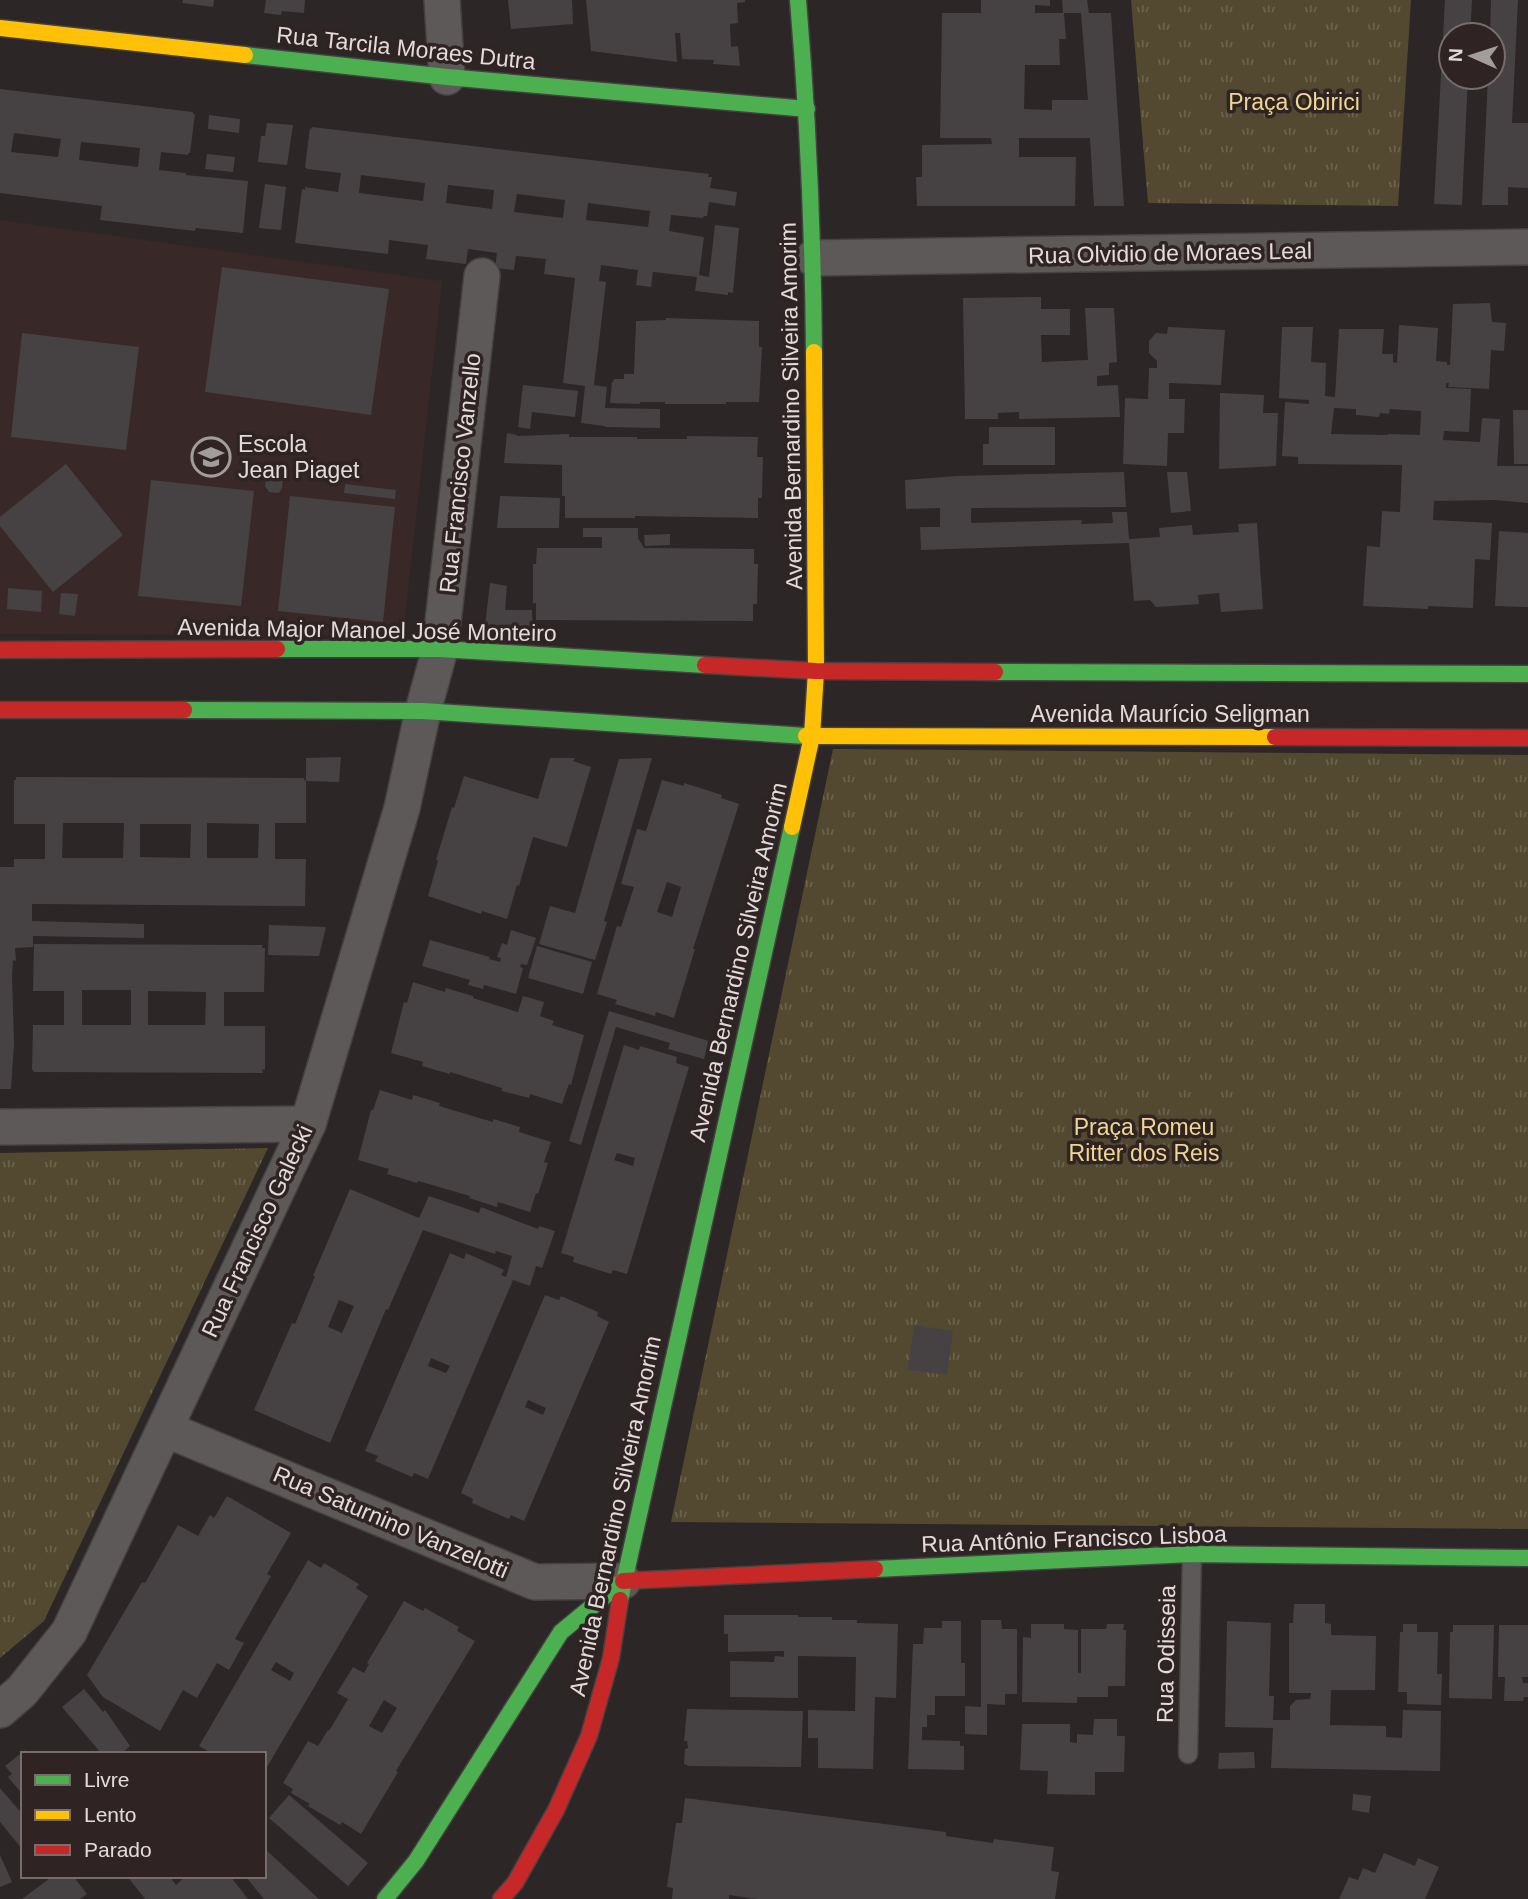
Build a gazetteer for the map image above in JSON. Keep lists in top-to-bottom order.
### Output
{
  "streets": {
    "street": [
      "Rua Tarcila Moraes Dutra",
      "Rua Olvidio de Moraes Leal",
      "Avenida Bernardino Silveira Amorim",
      "Rua Francisco Vanzello",
      "Avenida Major Manoel José Monteiro",
      "Avenida Maurício Seligman",
      "Rua Francisco Galecki",
      "Rua Saturnino Vanzelotti",
      "Rua Antônio Francisco Lisboa"
    ],
    "lane": ["Rua Odisseia"]
  },
  "crossings": [
    ["Rua Tarcila Moraes Dutra", "Avenida Bernardino Silveira Amorim"],
    ["Rua Olvidio de Moraes Leal", "Avenida Bernardino Silveira Amorim"],
    ["Avenida Bernardino Silveira Amorim", "Avenida Major Manoel José Monteiro"],
    ["Avenida Bernardino Silveira Amorim", "Avenida Maurício Seligman"],
    ["Avenida Bernardino Silveira Amorim", "Rua Saturnino Vanzelotti"],
    ["Avenida Bernardino Silveira Amorim", "Rua Antônio Francisco Lisboa"],
    ["Rua Francisco Vanzello", "Avenida Major Manoel José Monteiro"],
    ["Rua Francisco Vanzello", "Rua Francisco Galecki"],
    ["Avenida Major Manoel José Monteiro", "Avenida Maurício Seligman"],
    ["Rua Francisco Galecki", "Rua Saturnino Vanzelotti"],
    ["Rua Saturnino Vanzelotti", "Rua Antônio Francisco Lisboa"],
    ["Rua Antônio Francisco Lisboa", "Rua Odisseia"]
  ],
  "parks": ["Praça Obirici", "Praça Romeu Ritter dos Reis"],
  "places": {
    "school or university": ["Escola Jean Piaget"]
  },
  "legend": ["Livre", "Lento", "Parado"],
  "north": "left"
}
